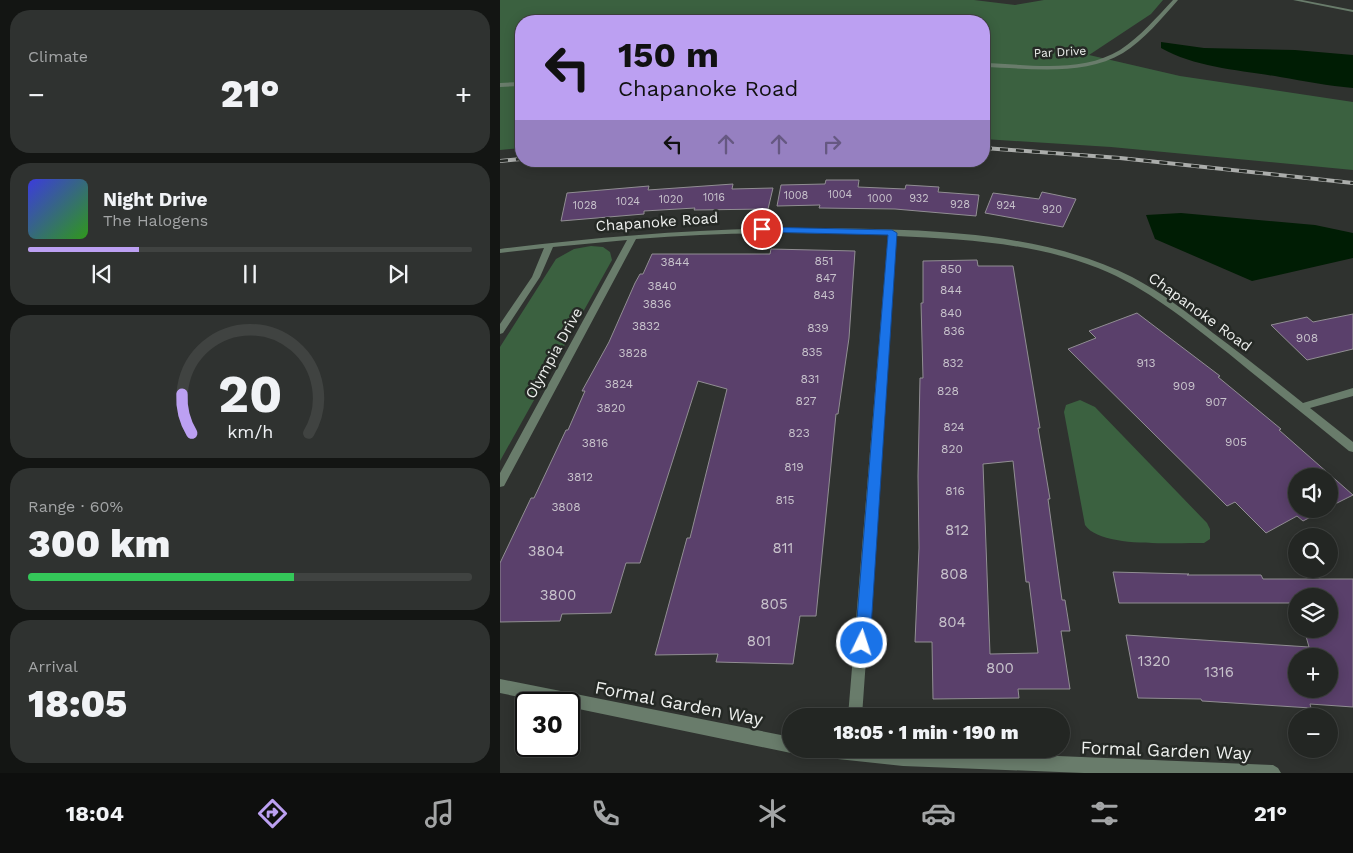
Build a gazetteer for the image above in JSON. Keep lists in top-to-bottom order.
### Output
{
  "streets": {
    "street": [
      "Par Drive",
      "Chapanoke Road",
      "Olympia Drive",
      "Formal Garden Way"
    ]
  },
  "crossings": [
    ["Chapanoke Road", "Olympia Drive"]
  ],
  "house_numbers": [
    "1004",
    "1008",
    "1016",
    "1000",
    "932",
    "1020",
    "1024",
    "928",
    "1028",
    "924",
    "920",
    "851",
    "3844",
    "850",
    "847",
    "3840",
    "844",
    "843",
    "3836",
    "840",
    "3832",
    "839",
    "836",
    "908",
    "835",
    "3828",
    "832",
    "913",
    "831",
    "3824",
    "909",
    "828",
    "827",
    "907",
    "3820",
    "824",
    "823",
    "905",
    "3816",
    "820",
    "819",
    "3812",
    "816",
    "815",
    "3808",
    "812",
    "811",
    "3804",
    "808",
    "3800",
    "805",
    "804",
    "801",
    "1320",
    "800",
    "1316"
  ],
  "page": {
    "tile": [
      "Climate",
      ["Range · 60%", "300 km"],
      ["Arrival", "18:05"]
    ],
    "turn": ["150 m", "Chapanoke Road"],
    "heat": ["−", "21°", "+"],
    "song": ["Night Drive", "The Halogens"],
    "map_buttons": ["+", "−"],
    "limit": "30",
    "trip": "18:05 · 1 min · 190 m",
    "tabs": ["18:04", "21°"],
    "gauge": ["20", "km/h"]
  }
}
